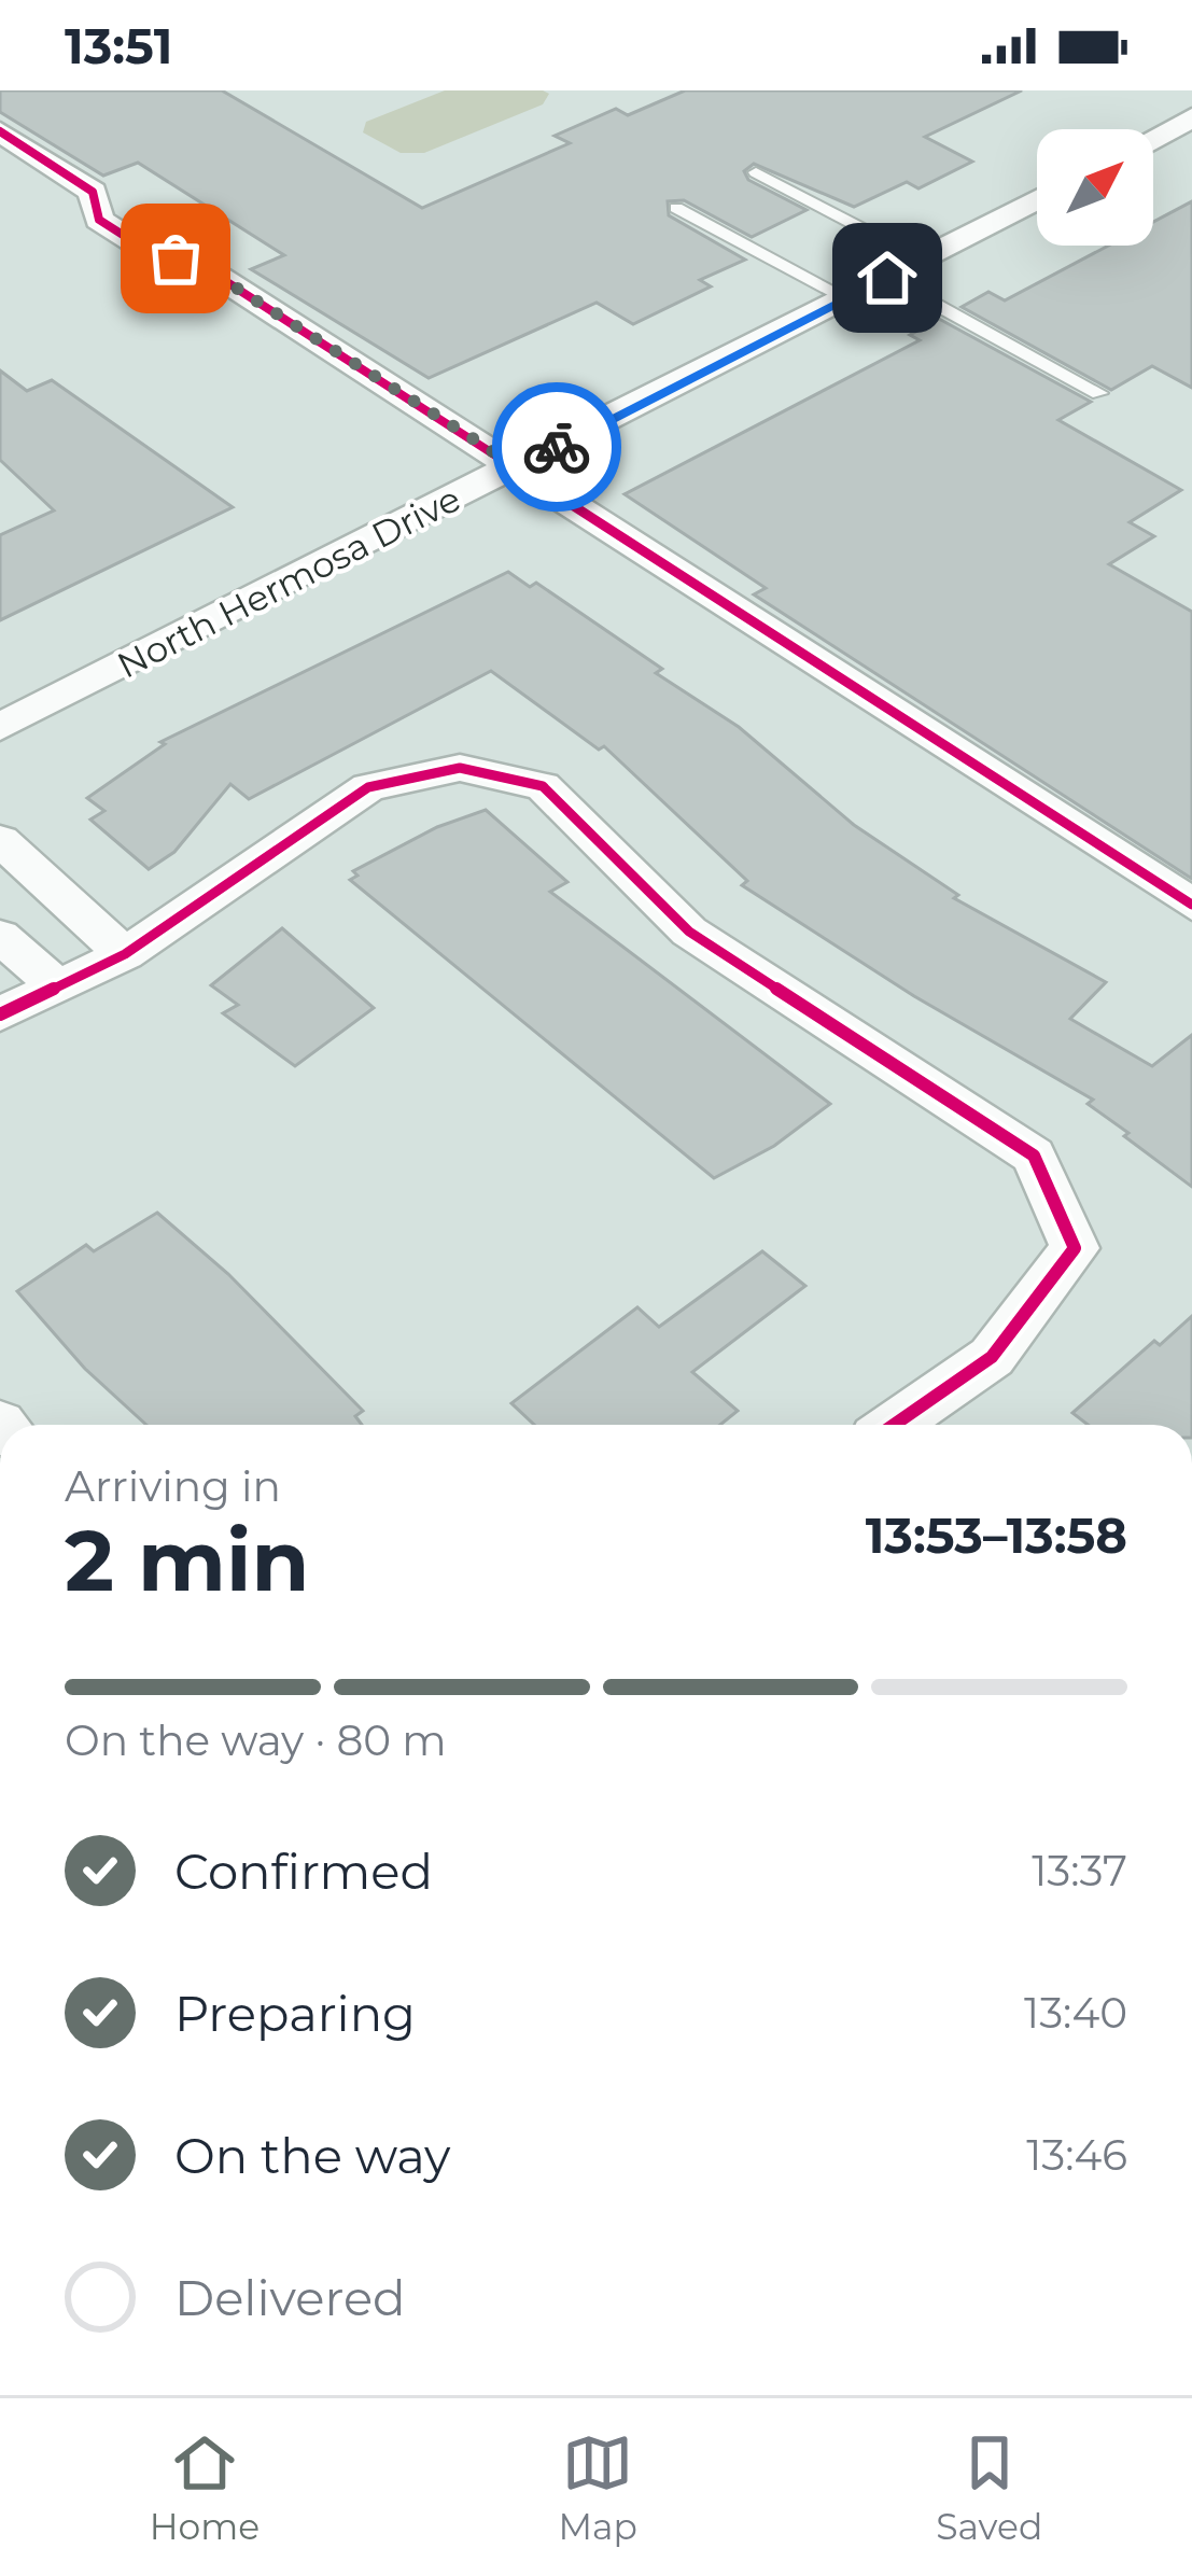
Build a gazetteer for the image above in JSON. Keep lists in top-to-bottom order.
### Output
{
  "streets": {
    "street": ["North Hermosa Drive"]
  },
  "north": "top right",
  "page": {
    "status": "13:51",
    "heading": ["2 min", "Arriving in", "13:53–13:58"],
    "bar": "On the way · 80 m",
    "list": [
      ["Confirmed", "13:37"],
      ["Preparing", "13:40"],
      ["On the way", "13:46"],
      "Delivered"
    ],
    "tabs": ["Home", "Map", "Saved"]
  }
}
